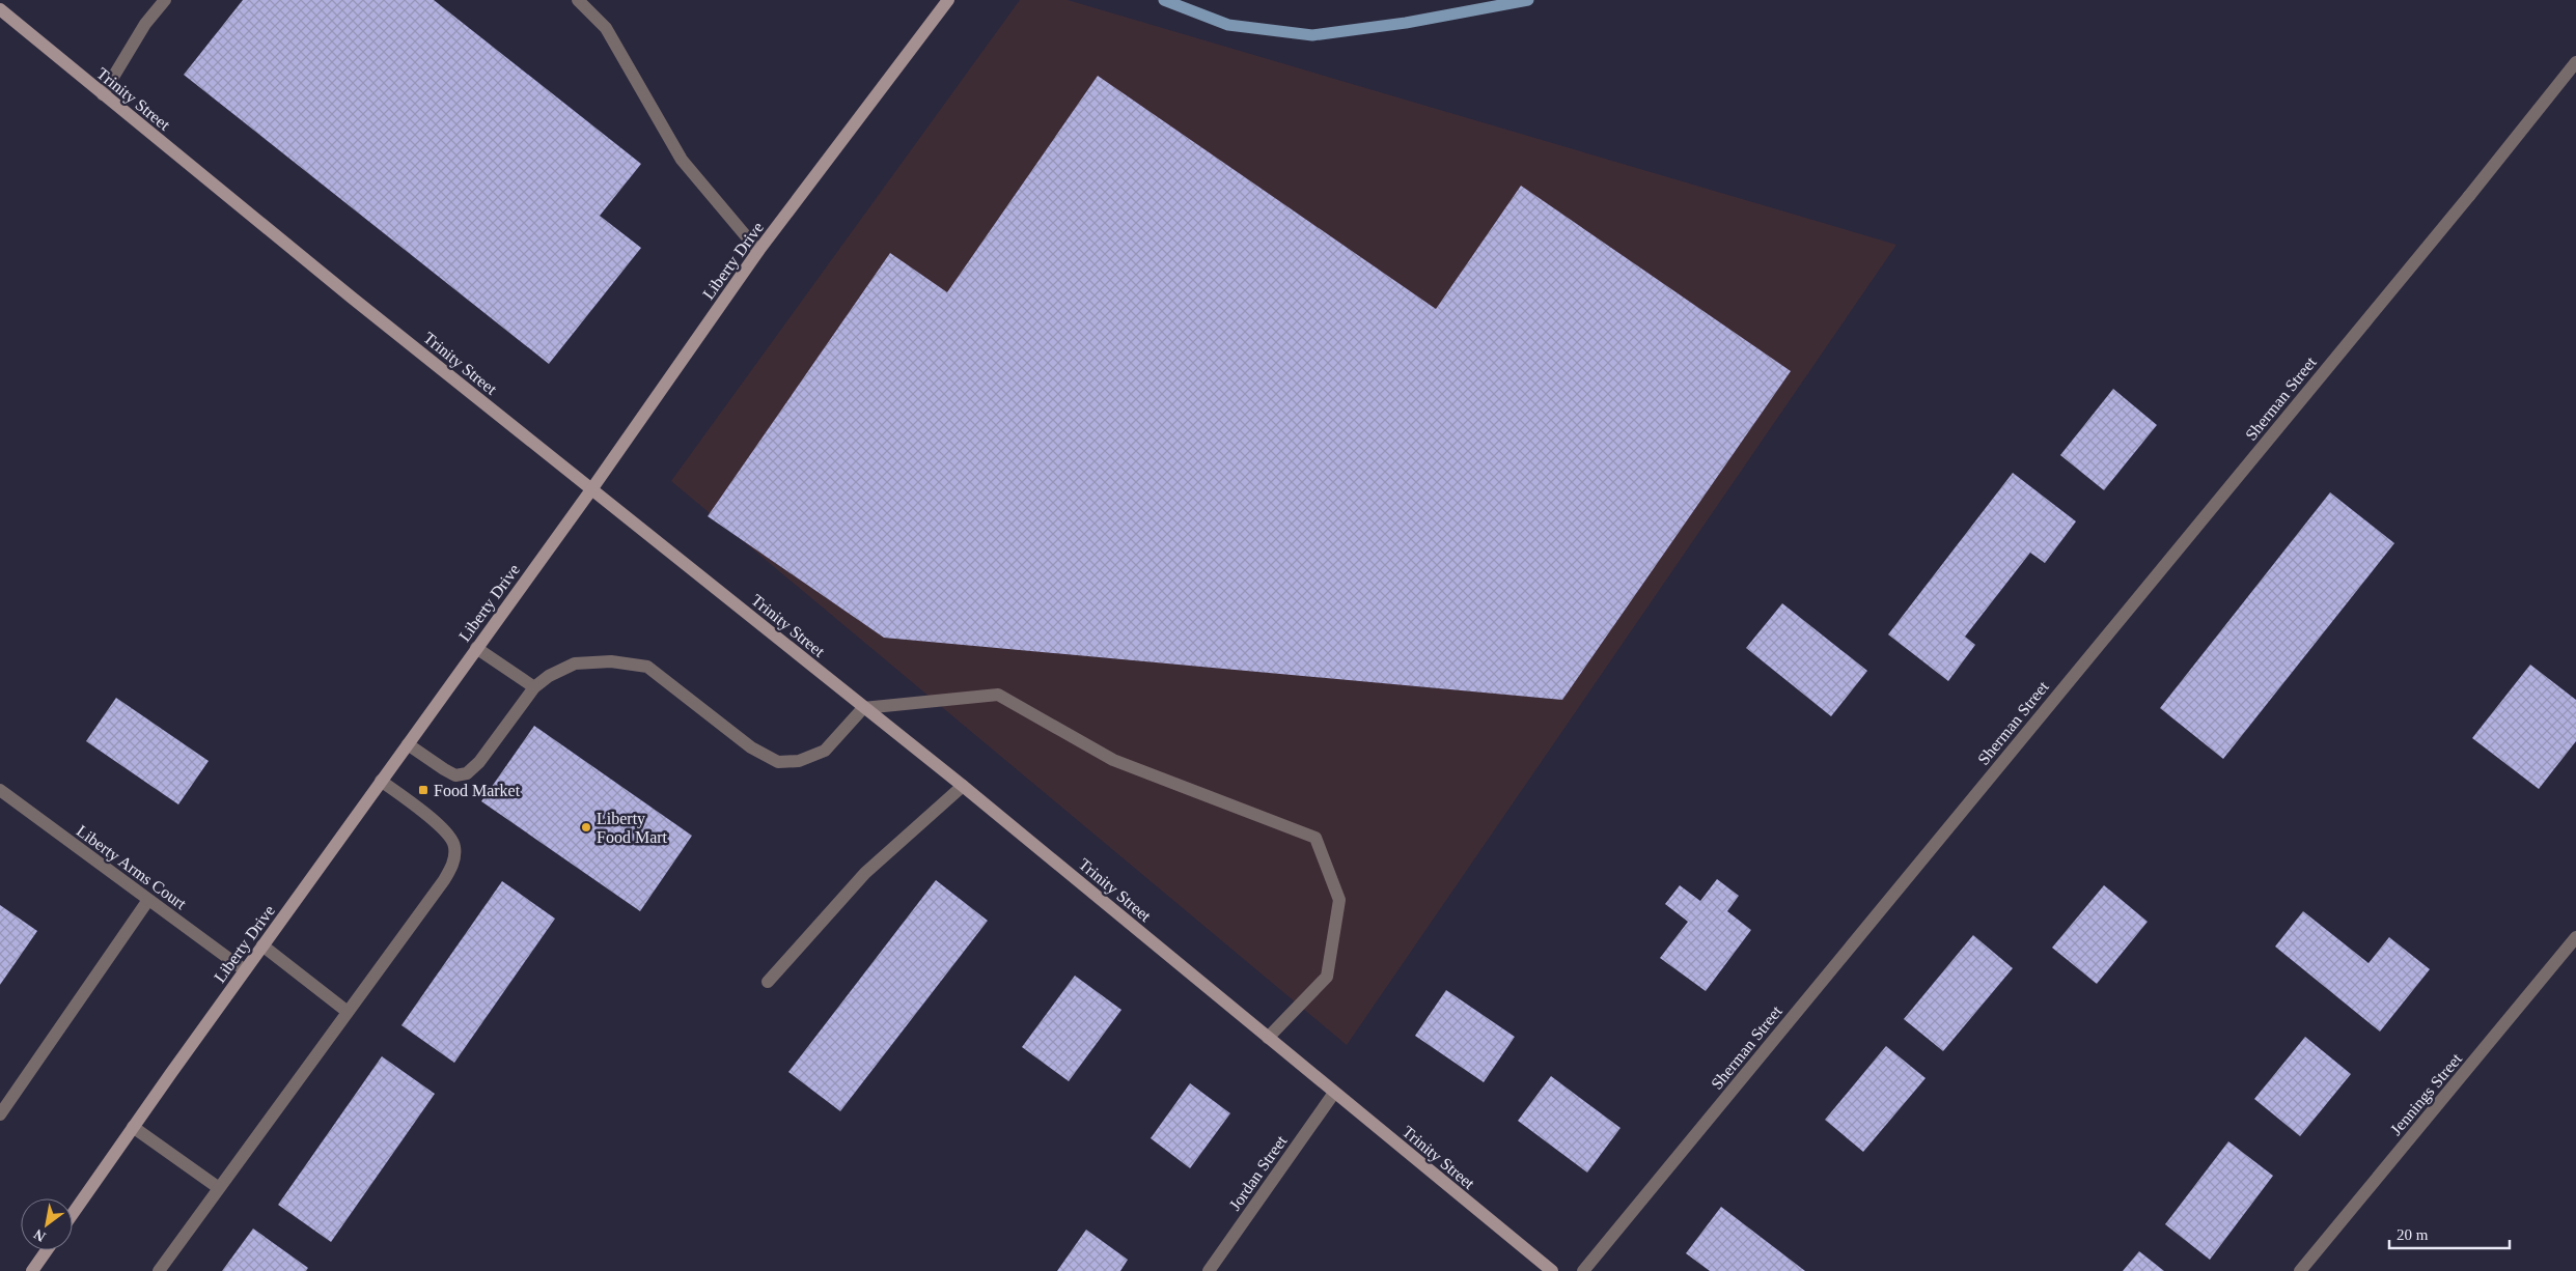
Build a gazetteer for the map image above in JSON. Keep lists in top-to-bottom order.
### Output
{
  "streets": {
    "street": [
      "Trinity Street",
      "Liberty Drive",
      "Sherman Street",
      "Liberty Arms Court",
      "Jennings Street",
      "Jordan Street"
    ]
  },
  "crossings": [
    ["Trinity Street", "Liberty Drive"],
    ["Trinity Street", "Jordan Street"],
    ["Liberty Drive", "Liberty Arms Court"]
  ],
  "places": {
    "transit": ["Food Market"],
    "other": ["Liberty Food Mart"]
  },
  "scale_bar": "20 m",
  "north": "bottom left"
}
